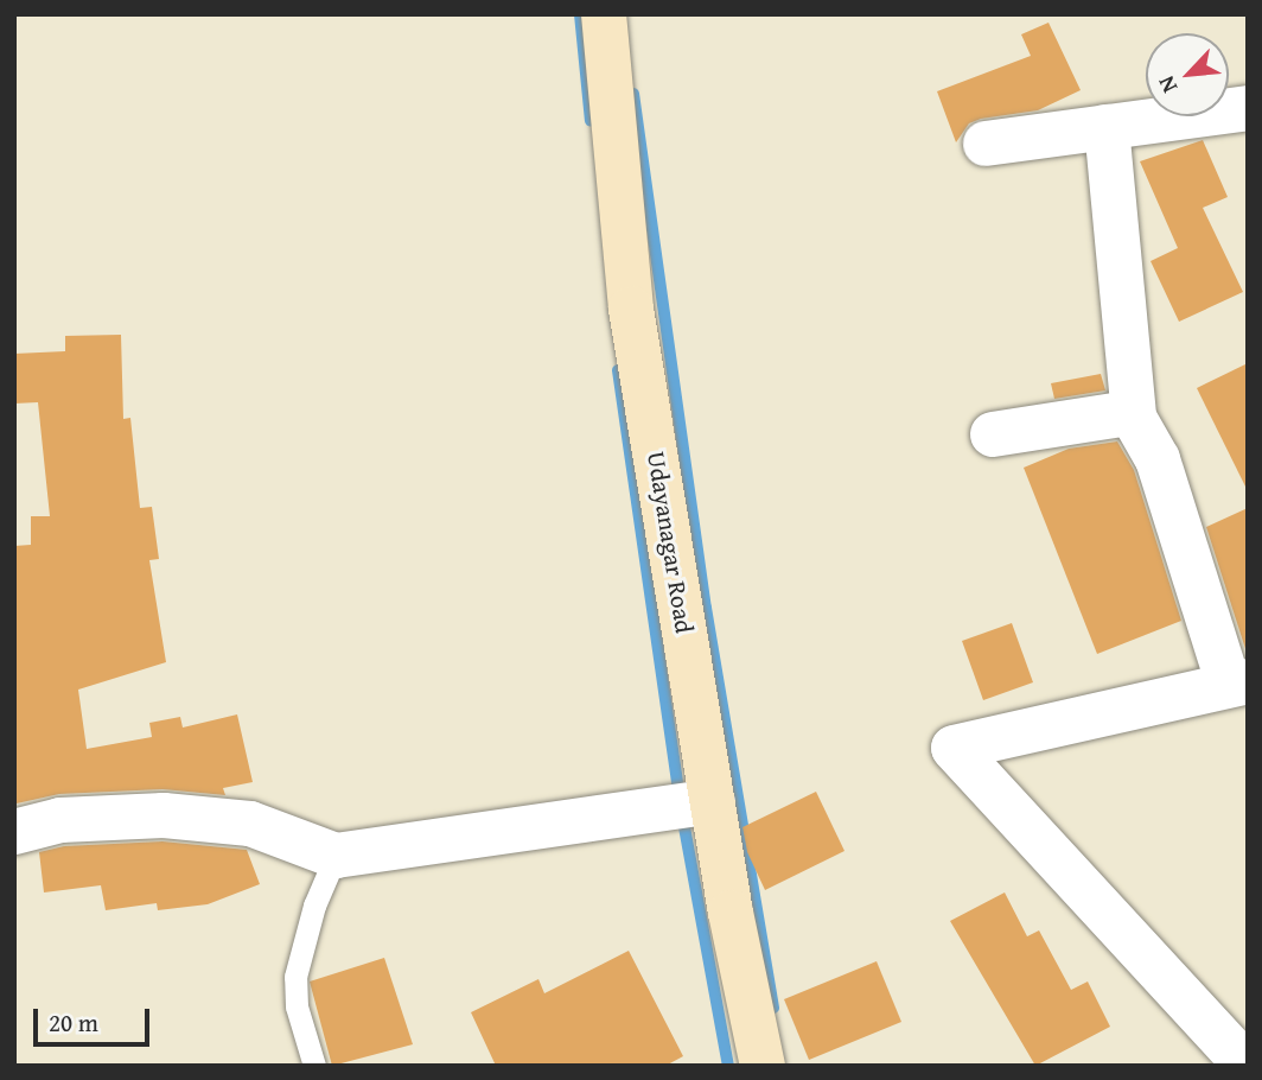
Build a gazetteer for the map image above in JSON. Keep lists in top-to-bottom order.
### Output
{
  "streets": {
    "street": ["Udayanagar Road"]
  },
  "scale_bar": "20 m",
  "north": "bottom left"
}
